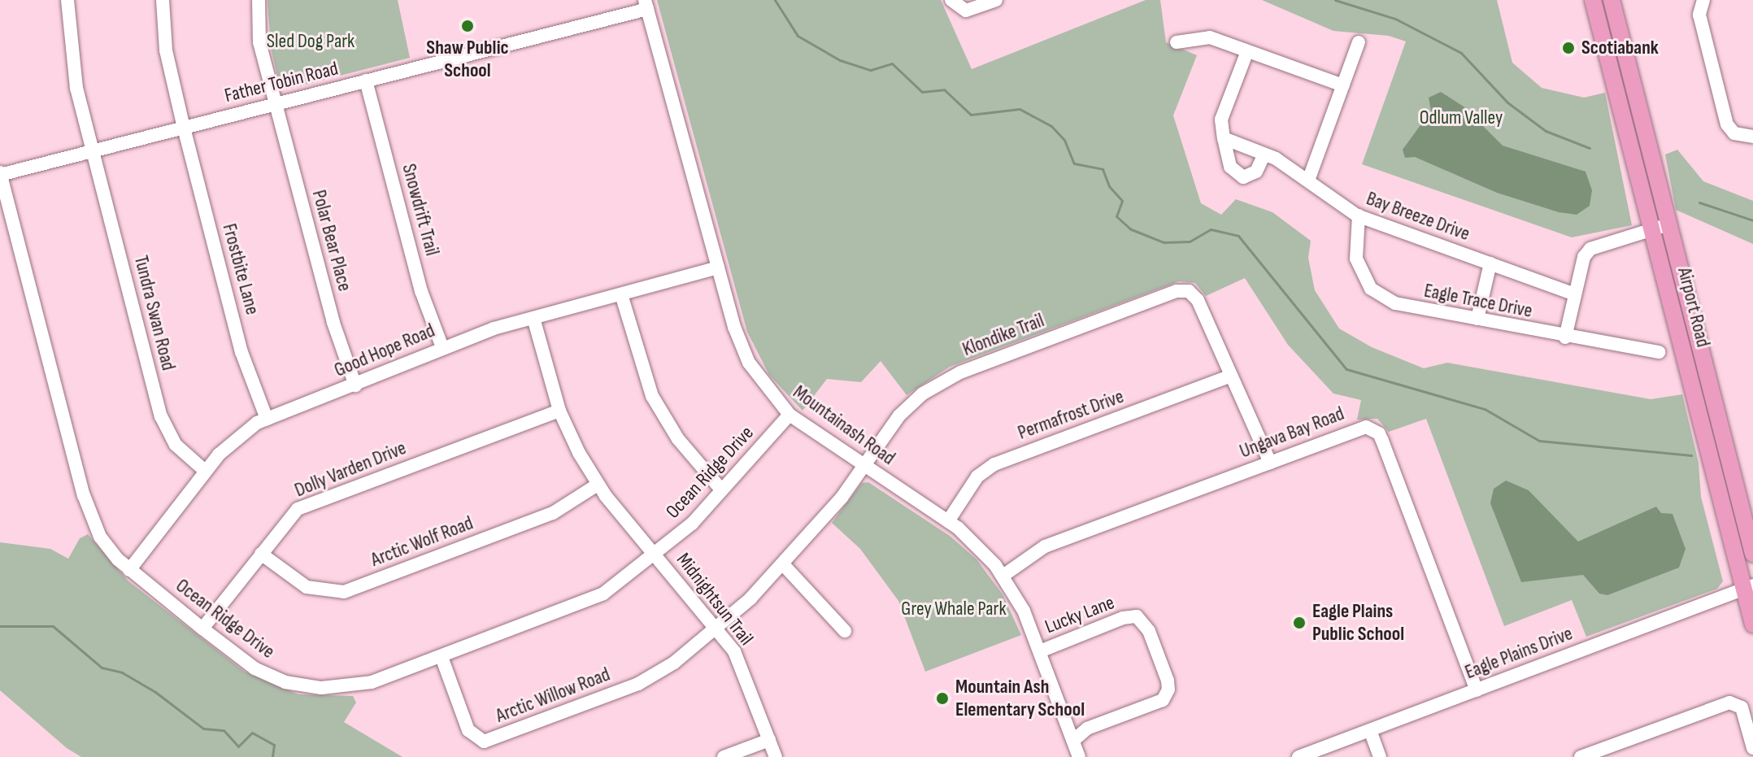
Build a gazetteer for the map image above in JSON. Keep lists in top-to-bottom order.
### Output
{
  "streets": {
    "main road": ["Airport Road"],
    "street": [
      "Father Tobin Road",
      "Snowdrift Trail",
      "Bay Breeze Drive",
      "Polar Bear Place",
      "Frostbite Lane",
      "Eagle Trace Drive",
      "Tundra Swan Road",
      "Klondike Trail",
      "Good Hope Road",
      "Permafrost Drive",
      "Mountainash Road",
      "Ungava Bay Road",
      "Dolly Varden Drive",
      "Ocean Ridge Drive",
      "Arctic Wolf Road",
      "Midnightsun Trail",
      "Lucky Lane",
      "Eagle Plains Drive",
      "Arctic Willow Road"
    ]
  },
  "crossings": [
    ["Father Tobin Road", "Snowdrift Trail"],
    ["Father Tobin Road", "Polar Bear Place"],
    ["Father Tobin Road", "Frostbite Lane"],
    ["Father Tobin Road", "Tundra Swan Road"],
    ["Father Tobin Road", "Mountainash Road"],
    ["Father Tobin Road", "Ocean Ridge Drive"],
    ["Snowdrift Trail", "Good Hope Road"],
    ["Bay Breeze Drive", "Eagle Trace Drive"],
    ["Polar Bear Place", "Good Hope Road"],
    ["Frostbite Lane", "Good Hope Road"],
    ["Airport Road", "Eagle Plains Drive"],
    ["Tundra Swan Road", "Good Hope Road"],
    ["Klondike Trail", "Permafrost Drive"],
    ["Klondike Trail", "Mountainash Road"],
    ["Klondike Trail", "Midnightsun Trail"],
    ["Klondike Trail", "Arctic Willow Road"],
    ["Good Hope Road", "Mountainash Road"],
    ["Good Hope Road", "Ocean Ridge Drive"],
    ["Good Hope Road", "Midnightsun Trail"],
    ["Permafrost Drive", "Mountainash Road"],
    ["Mountainash Road", "Ungava Bay Road"],
    ["Mountainash Road", "Ocean Ridge Drive"],
    ["Mountainash Road", "Lucky Lane"],
    ["Ungava Bay Road", "Eagle Plains Drive"],
    ["Dolly Varden Drive", "Ocean Ridge Drive"],
    ["Dolly Varden Drive", "Arctic Wolf Road"],
    ["Dolly Varden Drive", "Midnightsun Trail"],
    ["Ocean Ridge Drive", "Midnightsun Trail"],
    ["Ocean Ridge Drive", "Arctic Willow Road"],
    ["Arctic Wolf Road", "Midnightsun Trail"],
    ["Midnightsun Trail", "Arctic Willow Road"]
  ],
  "parks": ["Sled Dog Park", "Odlum Valley", "Grey Whale Park"],
  "places": [
    "Shaw Public School",
    "Scotiabank",
    "Eagle Plains Public School",
    "Mountain Ash Elementary School"
  ]
}
